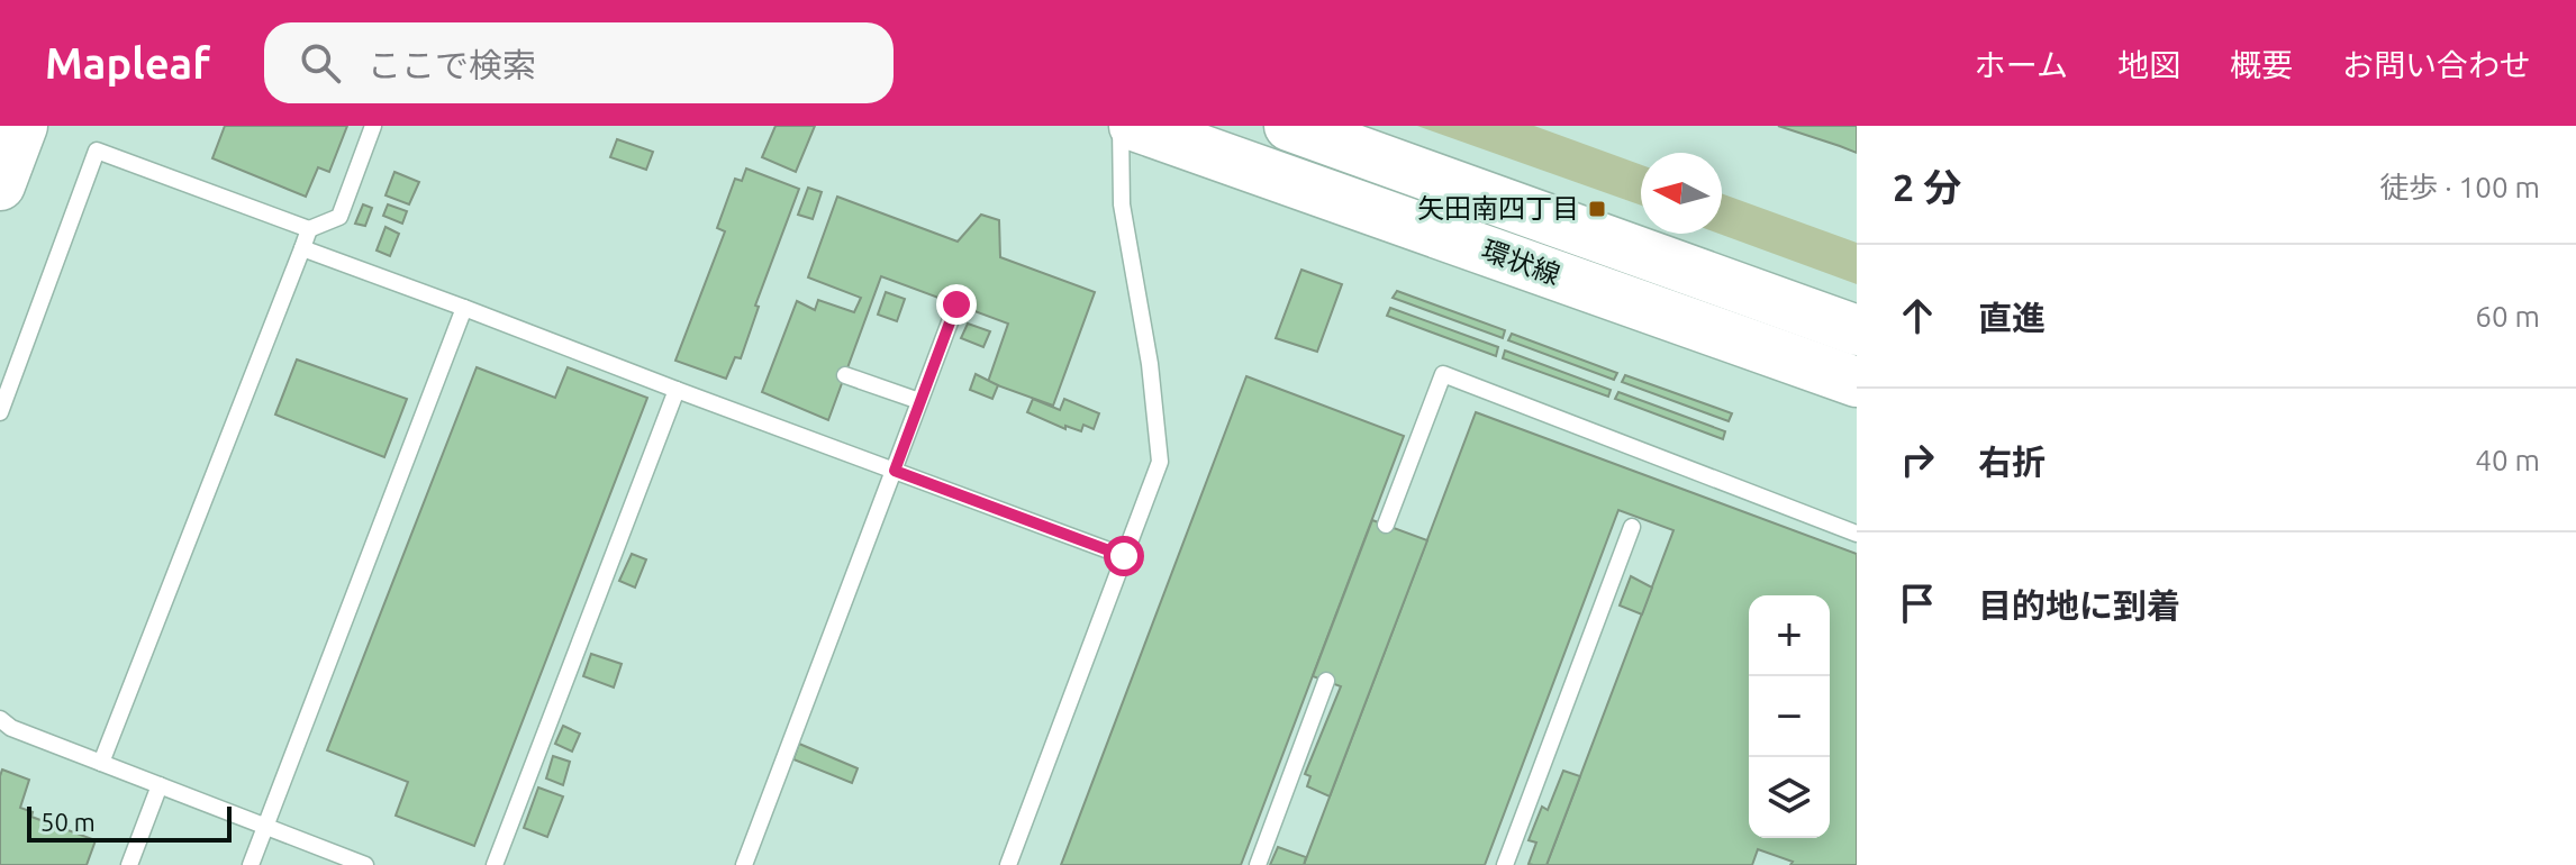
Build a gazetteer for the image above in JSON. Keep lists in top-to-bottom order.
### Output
{
  "streets": {
    "main road": ["環状線"]
  },
  "places": {
    "transit": ["矢田南四丁目"]
  },
  "scale_bar": "50 m",
  "north": "left",
  "page": {
    "header": "Mapleaf",
    "search": "ここで検索",
    "nav": [
      "ホーム",
      "地図",
      "概要",
      "お問い合わせ"
    ],
    "heading": ["2 分", "徒歩 · 100 m"],
    "list": [
      ["直進", "60 m"],
      ["右折", "40 m"],
      "目的地に到着"
    ],
    "map_buttons": ["+", "−"],
    "scale": "50 m"
  }
}
